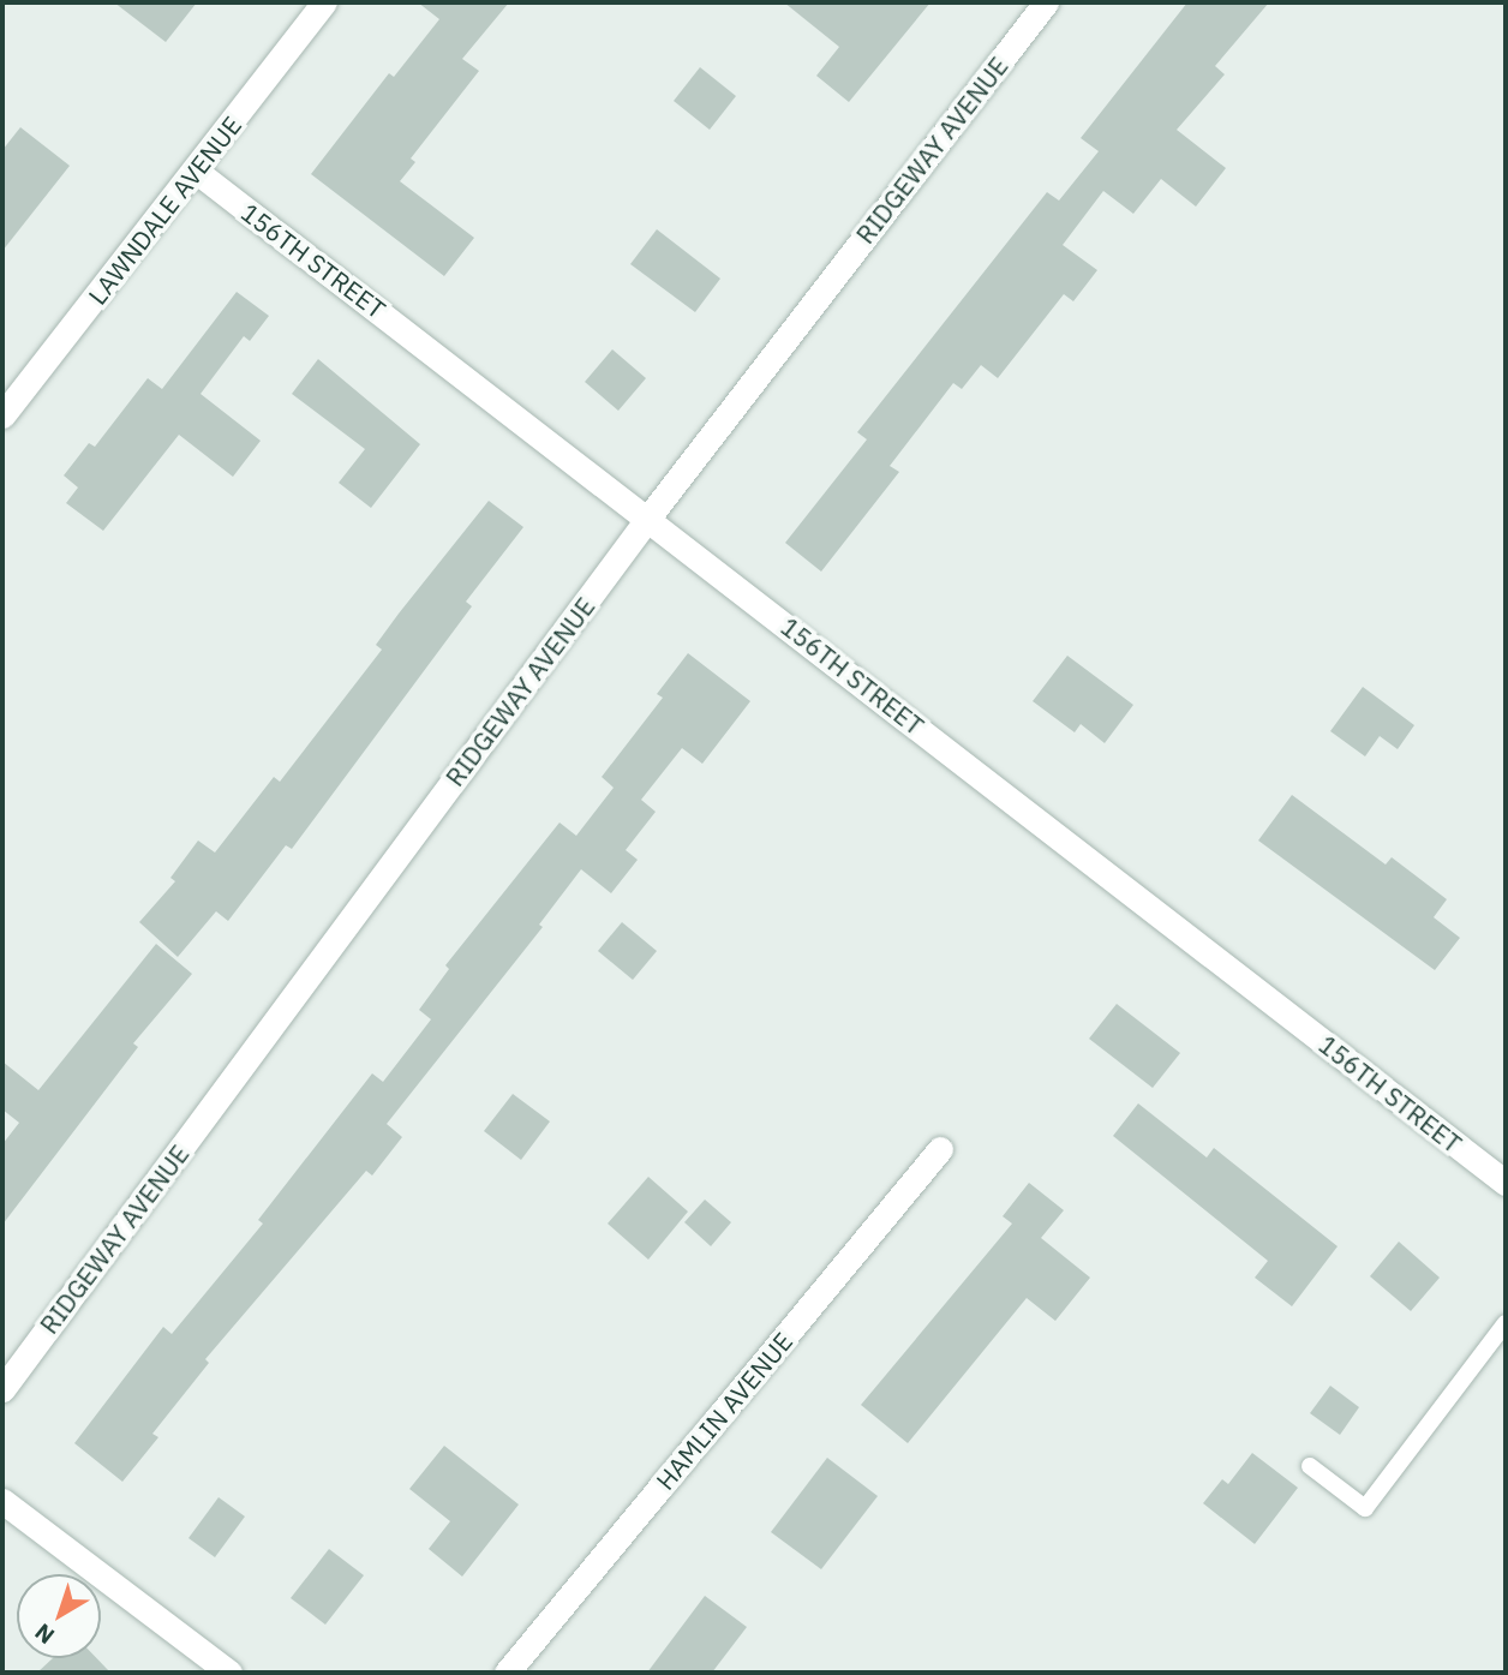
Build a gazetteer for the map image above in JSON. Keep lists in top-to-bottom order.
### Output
{
  "streets": {
    "street": [
      "RIDGEWAY AVENUE",
      "LAWNDALE AVENUE",
      "156TH STREET",
      "HAMLIN AVENUE"
    ]
  },
  "crossings": [
    ["RIDGEWAY AVENUE", "156TH STREET"],
    ["LAWNDALE AVENUE", "156TH STREET"]
  ],
  "north": "bottom left"
}
